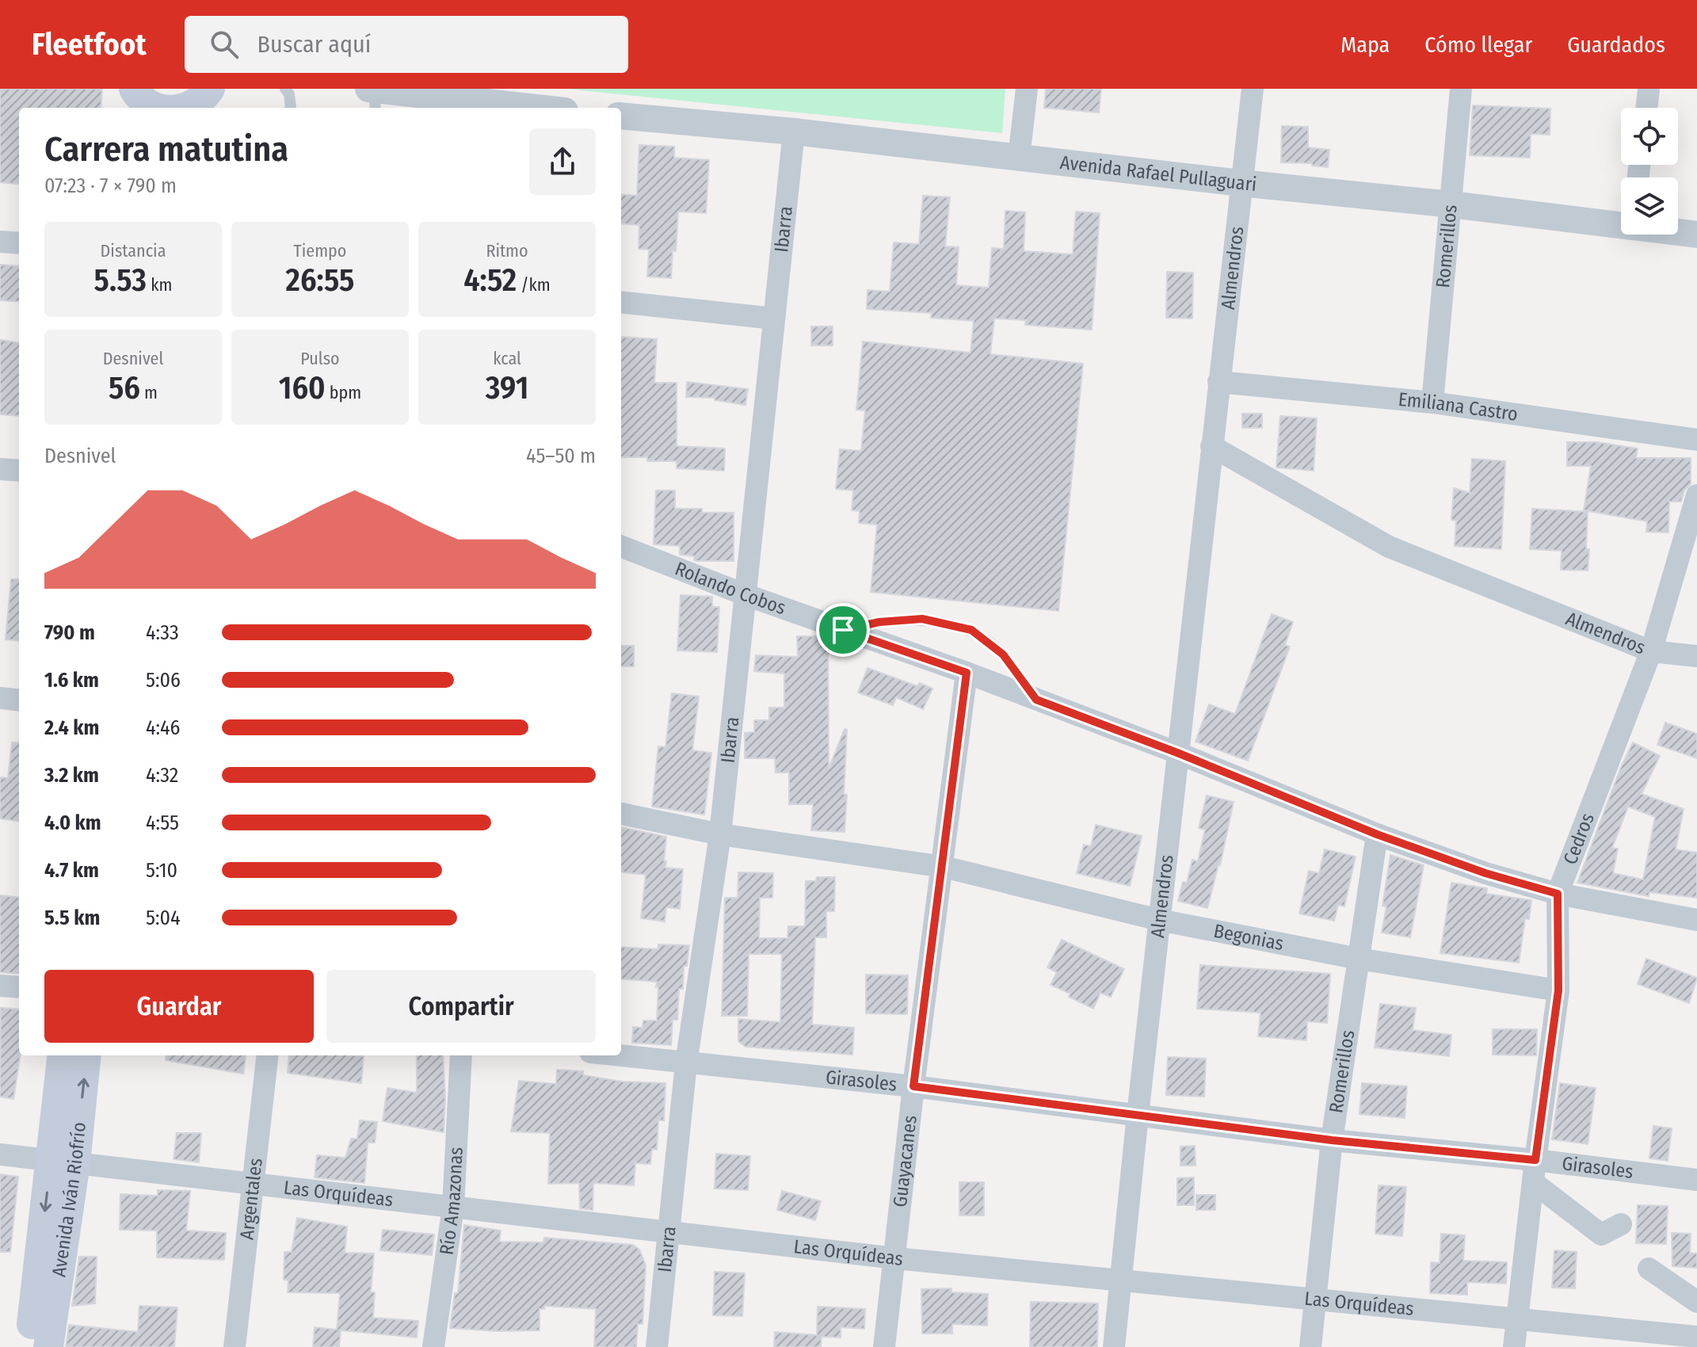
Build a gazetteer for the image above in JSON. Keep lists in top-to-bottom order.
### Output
{
  "streets": {
    "main road": ["Avenida Iván Riofrío"],
    "street": [
      "Avenida Rafael Pullaguari",
      "Ibarra",
      "Romerillos",
      "Almendros",
      "Emiliana Castro",
      "Rolando Cobos",
      "Cedros",
      "Begonias",
      "Girasoles",
      "Guayacanes",
      "Las Orquídeas",
      "Argentales",
      "Río Amazonas"
    ]
  },
  "crossings": [
    ["Avenida Rafael Pullaguari", "Ibarra"],
    ["Avenida Rafael Pullaguari", "Romerillos"],
    ["Avenida Rafael Pullaguari", "Almendros"],
    ["Ibarra", "Rolando Cobos"],
    ["Ibarra", "Begonias"],
    ["Ibarra", "Girasoles"],
    ["Ibarra", "Las Orquídeas"],
    ["Romerillos", "Emiliana Castro"],
    ["Romerillos", "Rolando Cobos"],
    ["Romerillos", "Begonias"],
    ["Romerillos", "Girasoles"],
    ["Romerillos", "Las Orquídeas"],
    ["Almendros", "Emiliana Castro"],
    ["Almendros", "Rolando Cobos"],
    ["Almendros", "Cedros"],
    ["Almendros", "Begonias"],
    ["Almendros", "Girasoles"],
    ["Almendros", "Las Orquídeas"],
    ["Rolando Cobos", "Cedros"],
    ["Rolando Cobos", "Guayacanes"],
    ["Cedros", "Begonias"],
    ["Cedros", "Girasoles"],
    ["Cedros", "Las Orquídeas"],
    ["Begonias", "Guayacanes"],
    ["Girasoles", "Guayacanes"],
    ["Guayacanes", "Las Orquídeas"],
    ["Las Orquídeas", "Avenida Iván Riofrío"],
    ["Las Orquídeas", "Argentales"],
    ["Las Orquídeas", "Río Amazonas"]
  ],
  "page": {
    "header": "Fleetfoot",
    "search": "Buscar aquí",
    "nav": ["Mapa", "Cómo llegar", "Guardados"],
    "heading": ["Carrera matutina", "07:23 · 7 × 790 m"],
    "stats": [
      ["Distancia", "5.53 km"],
      ["Tiempo", "26:55"],
      ["Ritmo", "4:52 /km"],
      ["Desnivel", "56 m"],
      ["Pulso", "160 bpm"],
      ["kcal", "391"]
    ],
    "chart": ["Desnivel", "45–50 m"],
    "list": [
      {
        "name": "790 m",
        "note": "4:33"
      },
      {
        "name": "1.6 km",
        "note": "5:06"
      },
      {
        "name": "2.4 km",
        "note": "4:46"
      },
      {
        "name": "3.2 km",
        "note": "4:32"
      },
      {
        "name": "4.0 km",
        "note": "4:55"
      },
      {
        "name": "4.7 km",
        "note": "5:10"
      },
      {
        "name": "5.5 km",
        "note": "5:04"
      }
    ],
    "buttons": ["Guardar", "Compartir"]
  }
}
